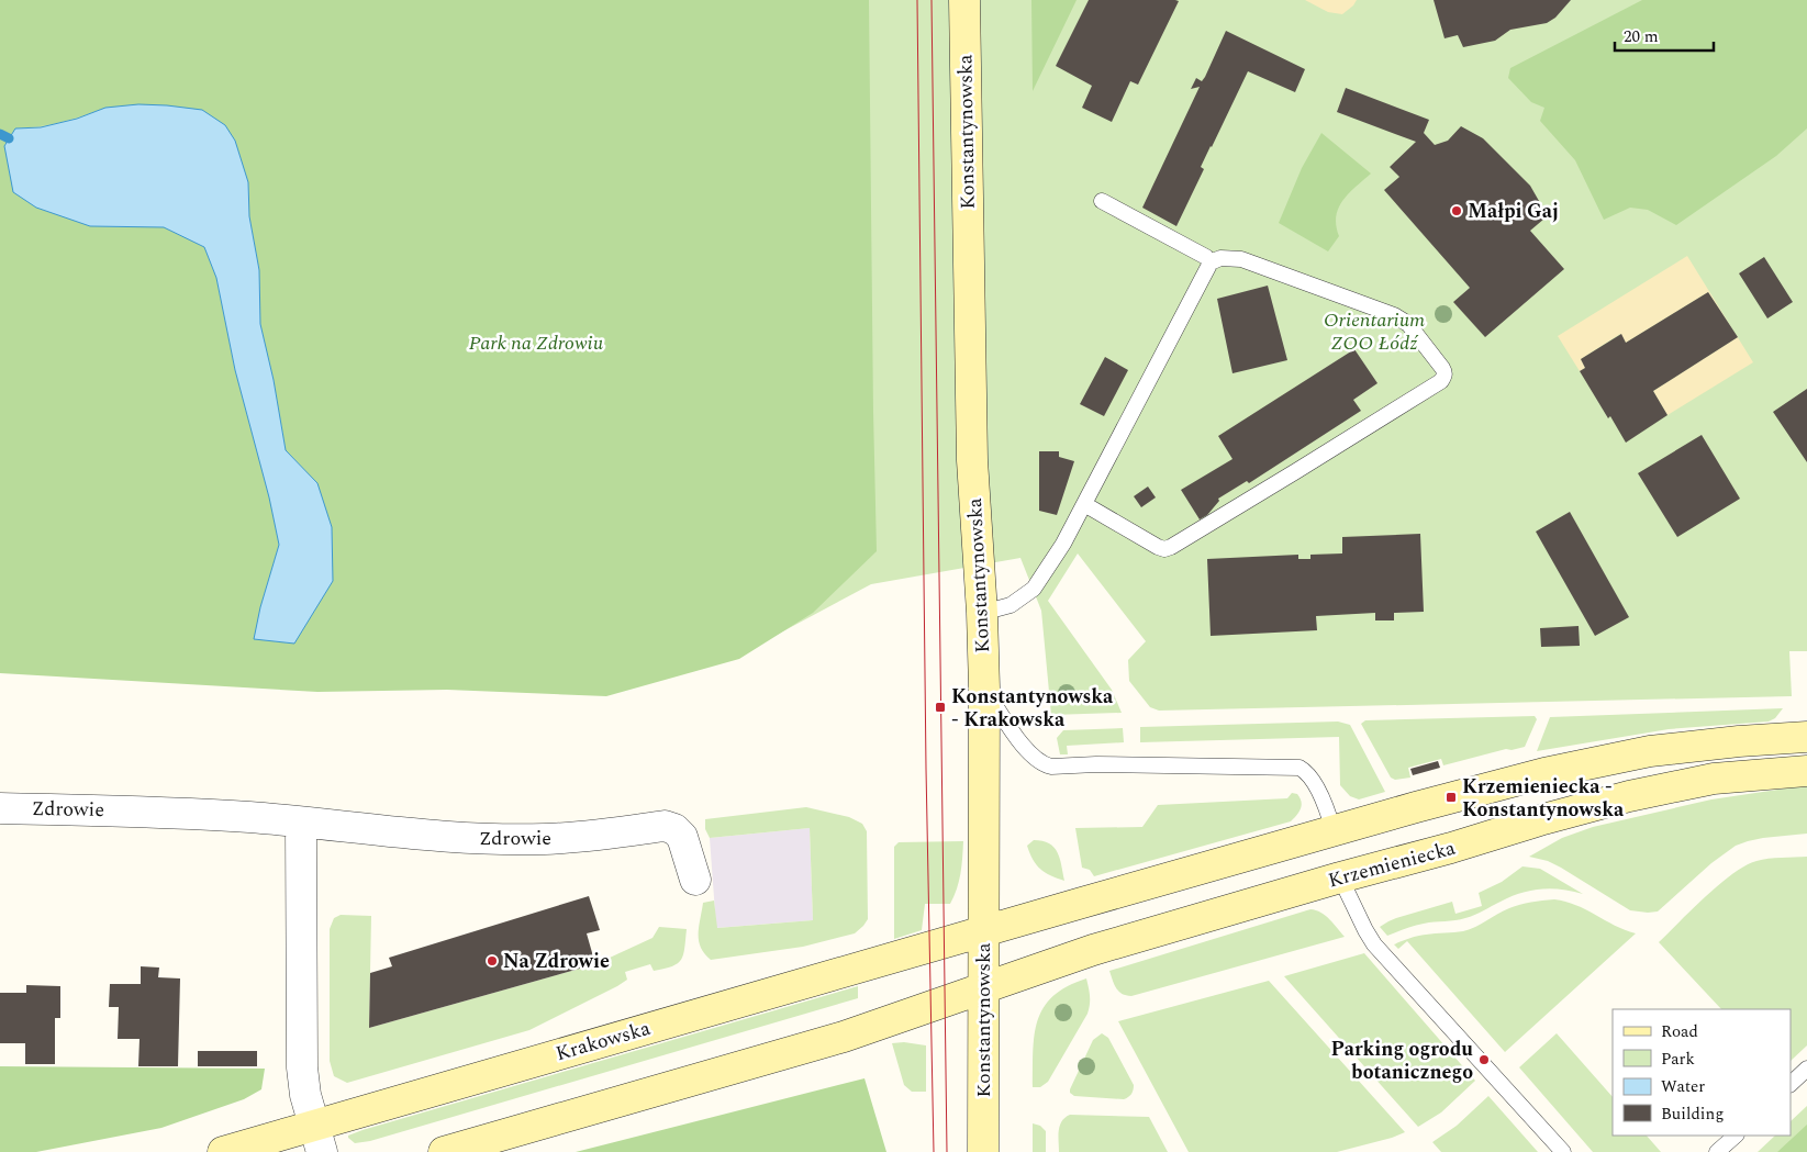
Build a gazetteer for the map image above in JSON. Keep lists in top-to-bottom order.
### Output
{
  "streets": {
    "main road": ["Konstantynowska", "Krzemieniecka", "Krakowska"],
    "street": ["Zdrowie"]
  },
  "crossings": [
    ["Konstantynowska", "Krzemieniecka"],
    ["Konstantynowska", "Krakowska"]
  ],
  "parks": ["Orientarium ZOO Łódź", "Park na Zdrowiu"],
  "places": {
    "other": ["Małpi Gaj", "Na Zdrowie", "Parking ogrodu botanicznego"],
    "transit": ["Konstantynowska - Krakowska", "Krzemieniecka - Konstantynowska"]
  },
  "legend": [
    "Road",
    "Park",
    "Water",
    "Building"
  ],
  "scale_bar": "20 m"
}
